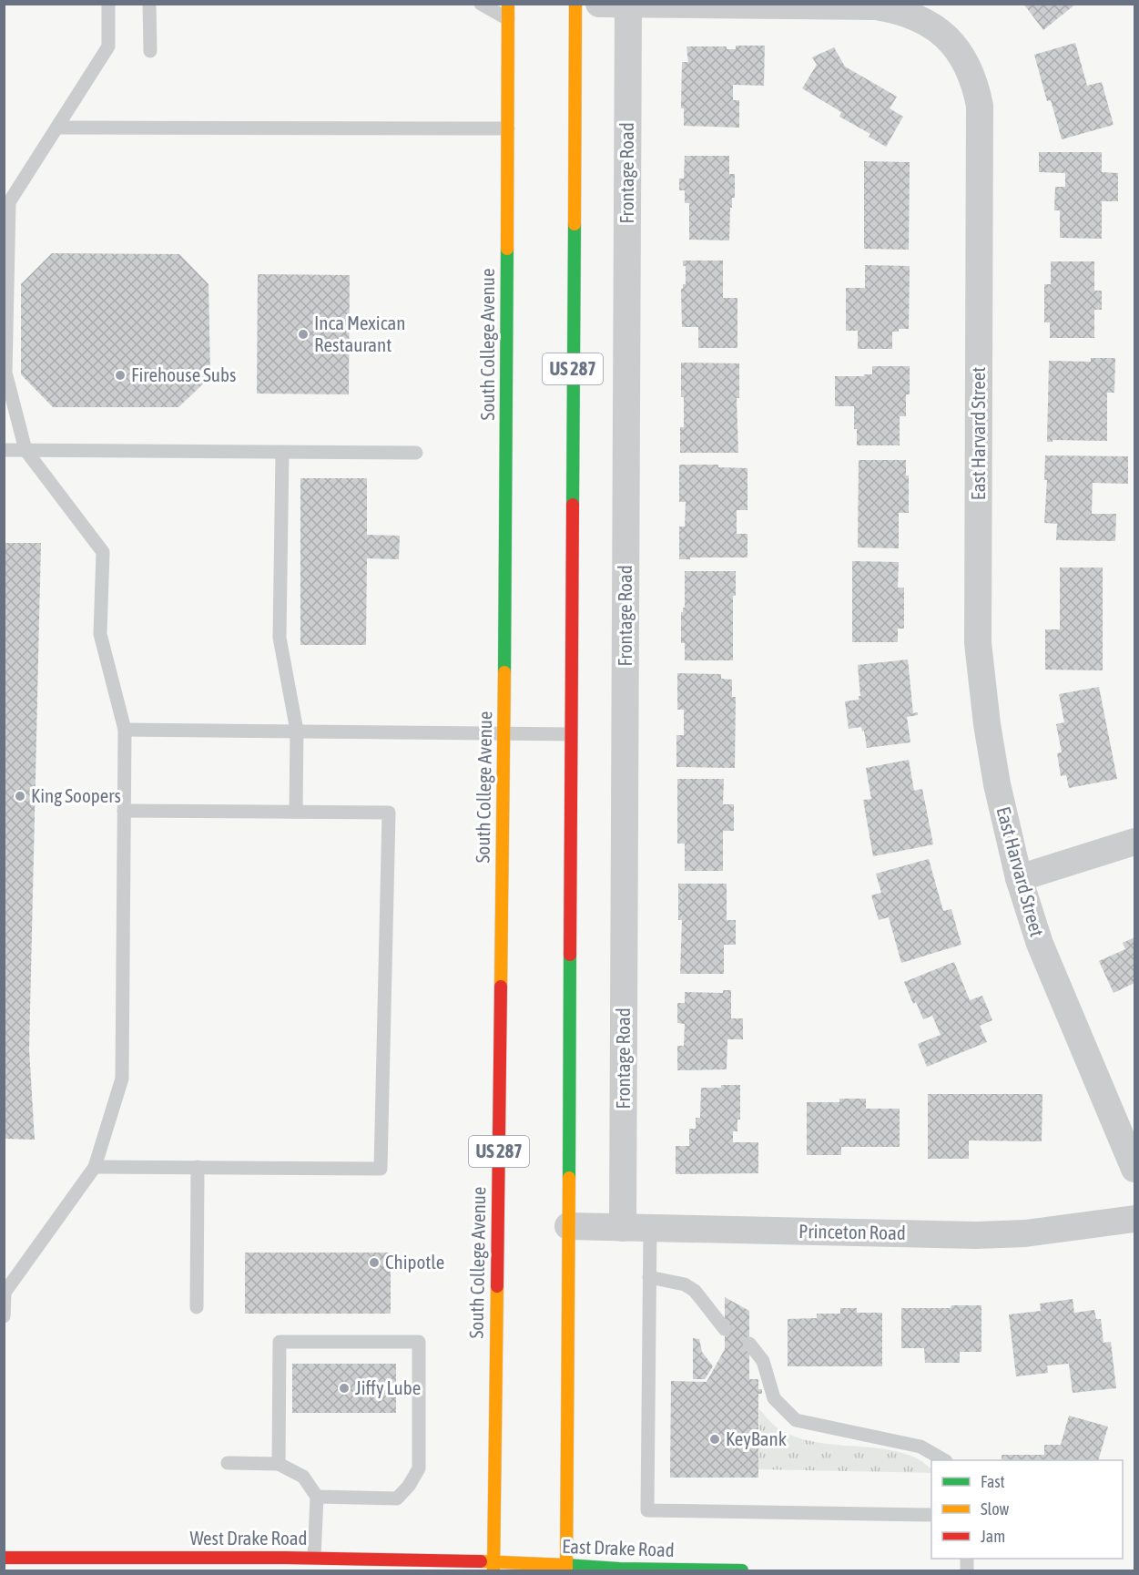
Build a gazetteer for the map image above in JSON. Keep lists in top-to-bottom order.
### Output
{
  "streets": {
    "main road": [
      "South College Avenue",
      "US 287",
      "West Drake Road",
      "East Drake Road"
    ],
    "street": ["Frontage Road", "East Harvard Street", "Princeton Road"]
  },
  "crossings": [
    ["Frontage Road", "East Harvard Street"],
    ["Frontage Road", "Princeton Road"],
    ["South College Avenue", "West Drake Road"],
    ["South College Avenue", "East Drake Road"],
    ["US 287", "Princeton Road"],
    ["US 287", "East Drake Road"],
    ["West Drake Road", "East Drake Road"]
  ],
  "places": [
    "Inca Mexican Restaurant",
    "Firehouse Subs",
    "King Soopers",
    "Chipotle",
    "Jiffy Lube",
    "KeyBank"
  ],
  "legend": ["Fast", "Slow", "Jam"]
}
